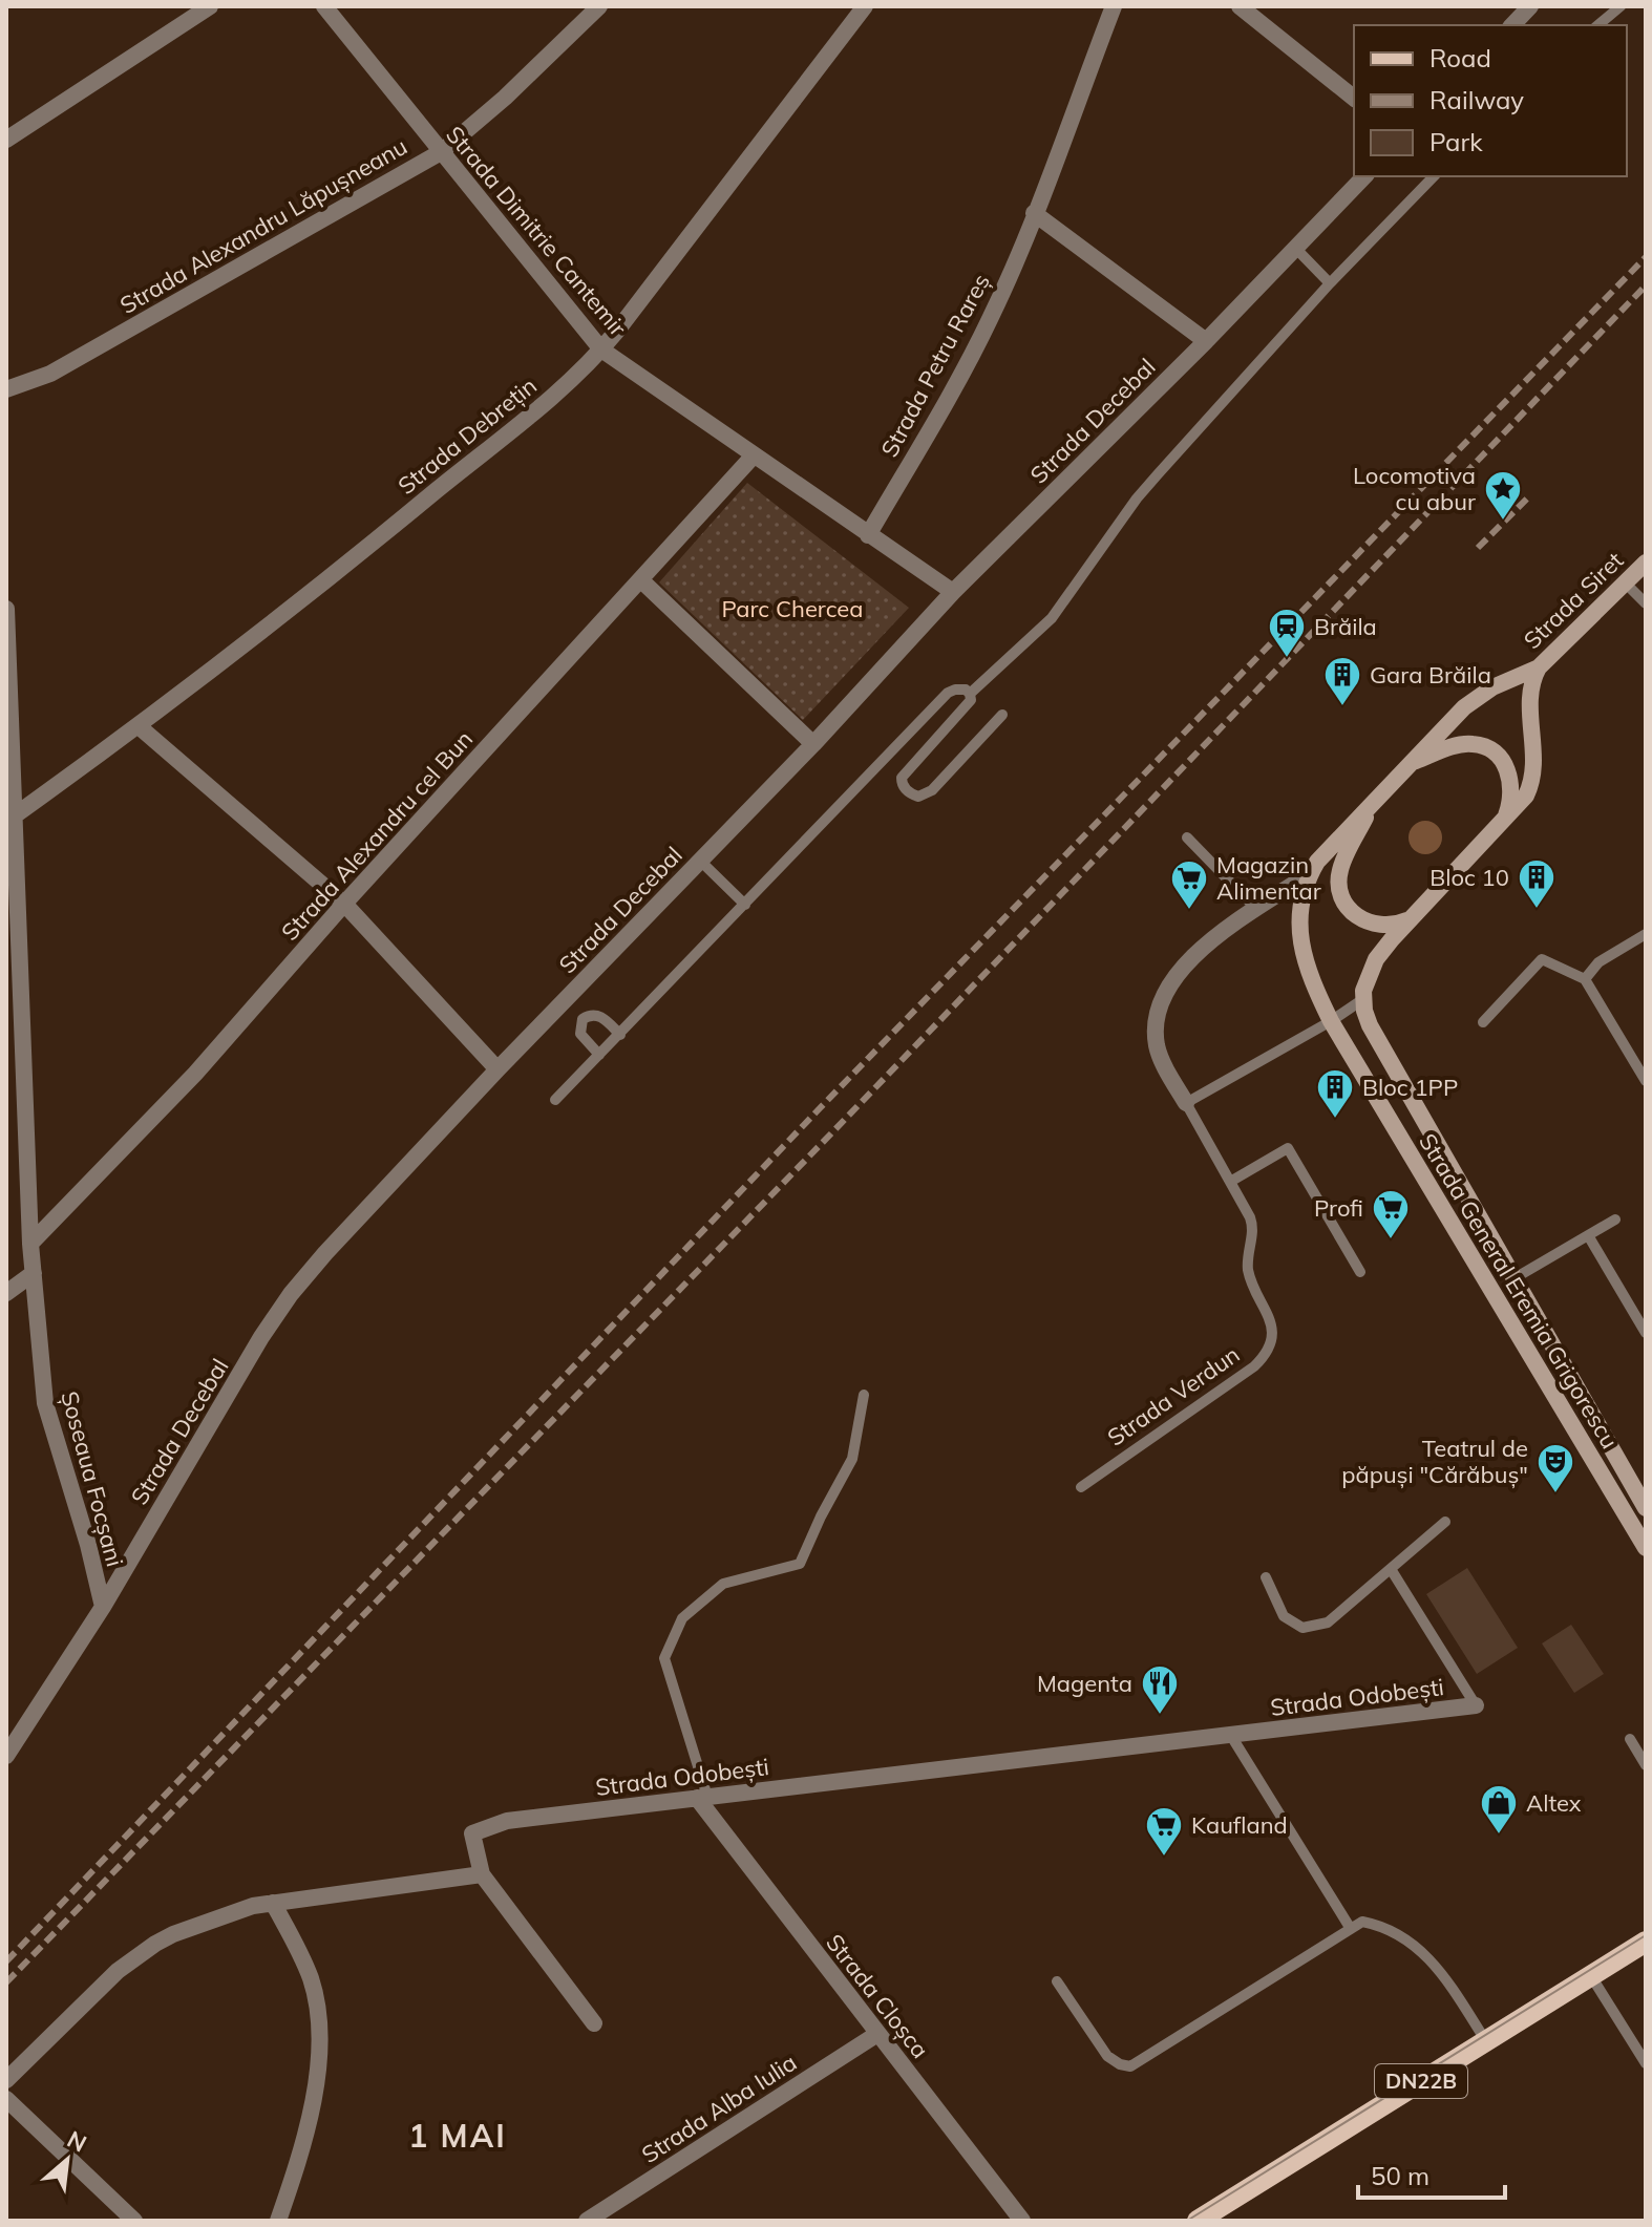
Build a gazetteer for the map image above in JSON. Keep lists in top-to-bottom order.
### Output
{
  "streets": {
    "main road": ["DN22B"],
    "street": [
      "Strada Alexandru Lăpușneanu",
      "Strada Dimitrie Cantemir",
      "Strada Petru Rareș",
      "Strada Decebal",
      "Strada Debrețin",
      "Strada Siret",
      "Strada Alexandru cel Bun",
      "Strada General Eremia Grigorescu",
      "Șoseaua Focșani",
      "Strada Odobești",
      "Strada Cloșca",
      "Strada Alba Iulia"
    ],
    "lane": ["Strada Verdun"]
  },
  "crossings": [
    ["Strada Alexandru Lăpușneanu", "Strada Dimitrie Cantemir"],
    ["Strada Dimitrie Cantemir", "Strada Petru Rareș"],
    ["Strada Dimitrie Cantemir", "Strada Decebal"],
    ["Strada Dimitrie Cantemir", "Strada Debrețin"],
    ["Strada Dimitrie Cantemir", "Strada Alexandru cel Bun"],
    ["Strada Decebal", "Șoseaua Focșani"],
    ["Strada Debrețin", "Șoseaua Focșani"],
    ["Strada Siret", "Strada General Eremia Grigorescu"],
    ["Strada Alexandru cel Bun", "Șoseaua Focșani"],
    ["Strada Odobești", "Strada Cloșca"],
    ["Strada Cloșca", "Strada Alba Iulia"]
  ],
  "districts": ["1 MAI"],
  "parks": ["Parc Chercea"],
  "places": {
    "place": ["Locomotiva cu abur"],
    "station": ["Brăila"],
    "building": ["Gara Brăila", "Bloc 10", "Bloc 1PP"],
    "supermarket": ["Magazin Alimentar", "Profi", "Kaufland"],
    "theatre": ["Teatrul de păpuși \"Cărăbuș\""],
    "restaurant": ["Magenta"],
    "shop": ["Altex"]
  },
  "legend": ["Road", "Railway", "Park"],
  "scale_bar": "50 m",
  "north": "top right"
}
